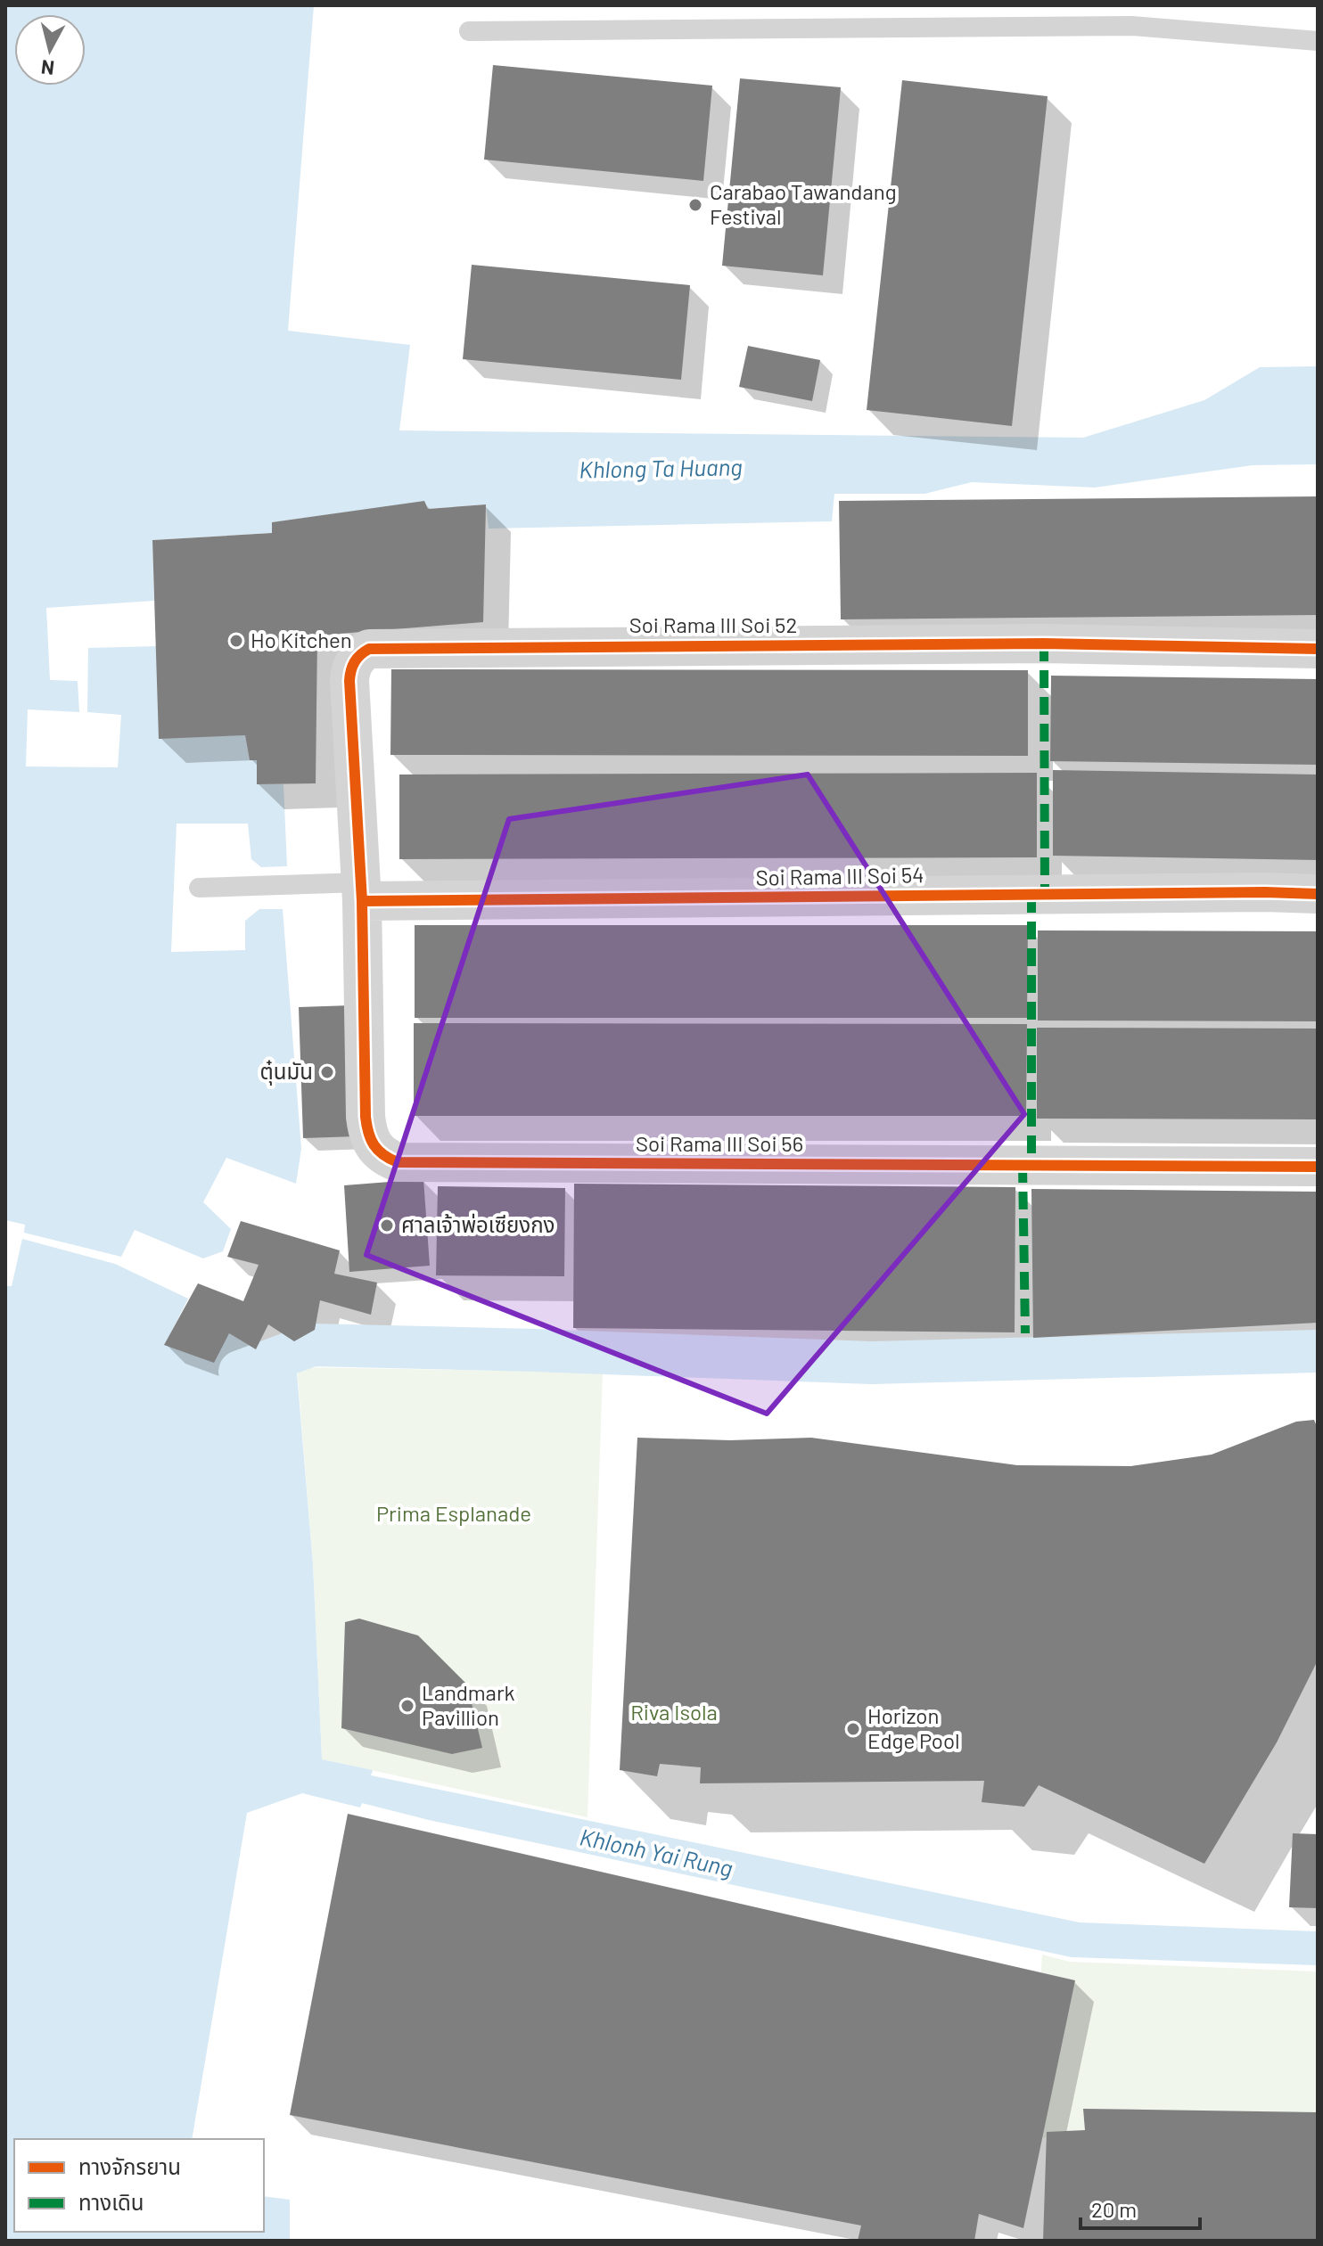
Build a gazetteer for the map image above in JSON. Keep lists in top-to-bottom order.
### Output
{
  "streets": {
    "street": ["Soi Rama III Soi 52", "Soi Rama III Soi 54", "Soi Rama III Soi 56"]
  },
  "crossings": [
    ["Soi Rama III Soi 52", "Soi Rama III Soi 54"],
    ["Soi Rama III Soi 52", "Soi Rama III Soi 56"],
    ["Soi Rama III Soi 54", "Soi Rama III Soi 56"]
  ],
  "water": ["Khlong Ta Huang", "Khlonh Yai Rung"],
  "parks": ["Prima Esplanade", "Riva Isola"],
  "places": [
    "Carabao Tawandang Festival",
    "Ho Kitchen",
    "ตุ๋นมัน",
    "ศาลเจ้าพ่อเซียงกง",
    "Landmark Pavillion",
    "Horizon Edge Pool"
  ],
  "legend": ["ทางจักรยาน", "ทางเดิน"],
  "scale_bar": "20 m",
  "north": "bottom"
}
